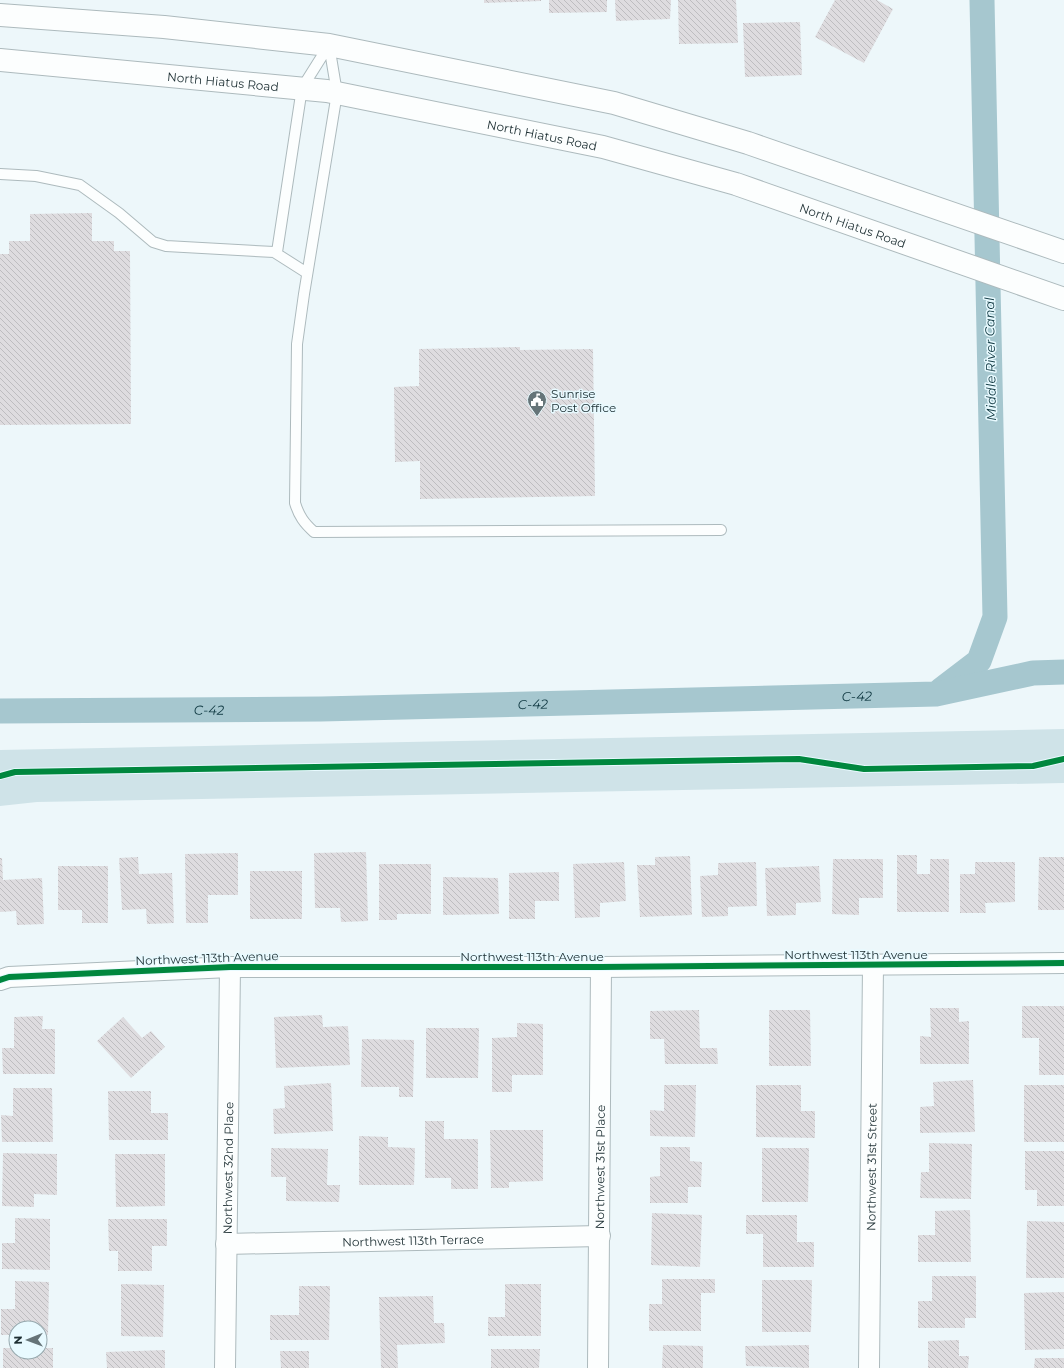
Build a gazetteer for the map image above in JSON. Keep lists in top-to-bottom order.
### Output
{
  "streets": {
    "main road": ["North Hiatus Road"],
    "street": [
      "Northwest 113th Avenue",
      "Northwest 31st Street",
      "Northwest 32nd Place",
      "Northwest 31st Place",
      "Northwest 113th Terrace"
    ]
  },
  "crossings": [
    ["Northwest 113th Avenue", "Northwest 31st Street"],
    ["Northwest 113th Avenue", "Northwest 32nd Place"],
    ["Northwest 113th Avenue", "Northwest 31st Place"],
    ["Northwest 32nd Place", "Northwest 113th Terrace"],
    ["Northwest 31st Place", "Northwest 113th Terrace"]
  ],
  "water": ["Middle River Canal", "C-42"],
  "places": {
    "public building": ["Sunrise Post Office"]
  },
  "north": "left"
}
